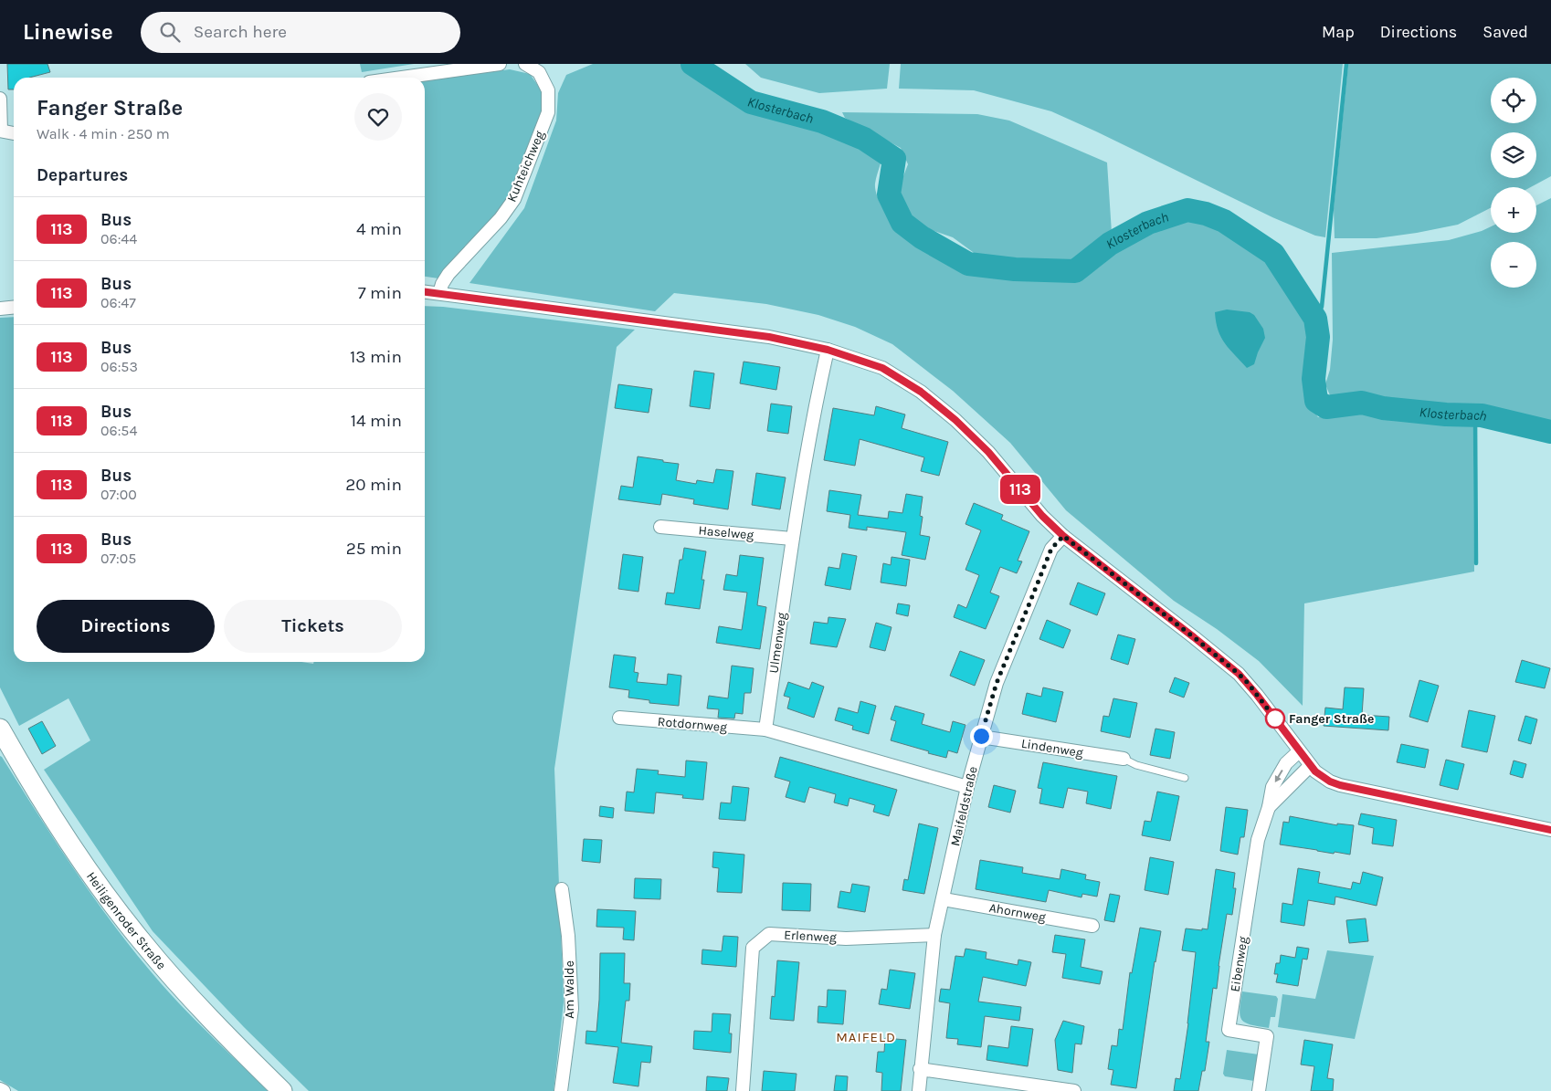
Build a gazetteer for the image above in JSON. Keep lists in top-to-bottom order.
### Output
{
  "streets": {
    "main road": ["Heiligenroder Straße"],
    "street": [
      "Kuhteichweg",
      "Haselweg",
      "Ulmenweg",
      "Rotdornweg",
      "Lindenweg",
      "Maifeldstraße",
      "Ahornweg",
      "Erlenweg",
      "Eibenweg",
      "Am Walde"
    ]
  },
  "crossings": [
    ["Haselweg", "Ulmenweg"],
    ["Ulmenweg", "Rotdornweg"],
    ["Lindenweg", "Maifeldstraße"],
    ["Maifeldstraße", "Ahornweg"],
    ["Maifeldstraße", "Erlenweg"]
  ],
  "districts": ["MAIFELD"],
  "water": ["Klosterbach"],
  "places": ["Fanger Straße"],
  "lines": ["bus line 113"],
  "page": {
    "header": "Linewise",
    "search": "Search here",
    "nav": ["Map", "Directions", "Saved"],
    "on_map": "113",
    "map_buttons": ["+", "−"],
    "heading": [
      ["Fanger Straße", "Walk · 4 min · 250 m"],
      "Departures"
    ],
    "list": [
      {
        "mark": "113",
        "name": "Bus",
        "note": "06:44",
        "value": "4 min"
      },
      {
        "mark": "113",
        "name": "Bus",
        "note": "06:47",
        "value": "7 min"
      },
      {
        "mark": "113",
        "name": "Bus",
        "note": "06:53",
        "value": "13 min"
      },
      {
        "mark": "113",
        "name": "Bus",
        "note": "06:54",
        "value": "14 min"
      },
      {
        "mark": "113",
        "name": "Bus",
        "note": "07:00",
        "value": "20 min"
      },
      {
        "mark": "113",
        "name": "Bus",
        "note": "07:05",
        "value": "25 min"
      }
    ],
    "buttons": ["Directions", "Tickets"]
  }
}
